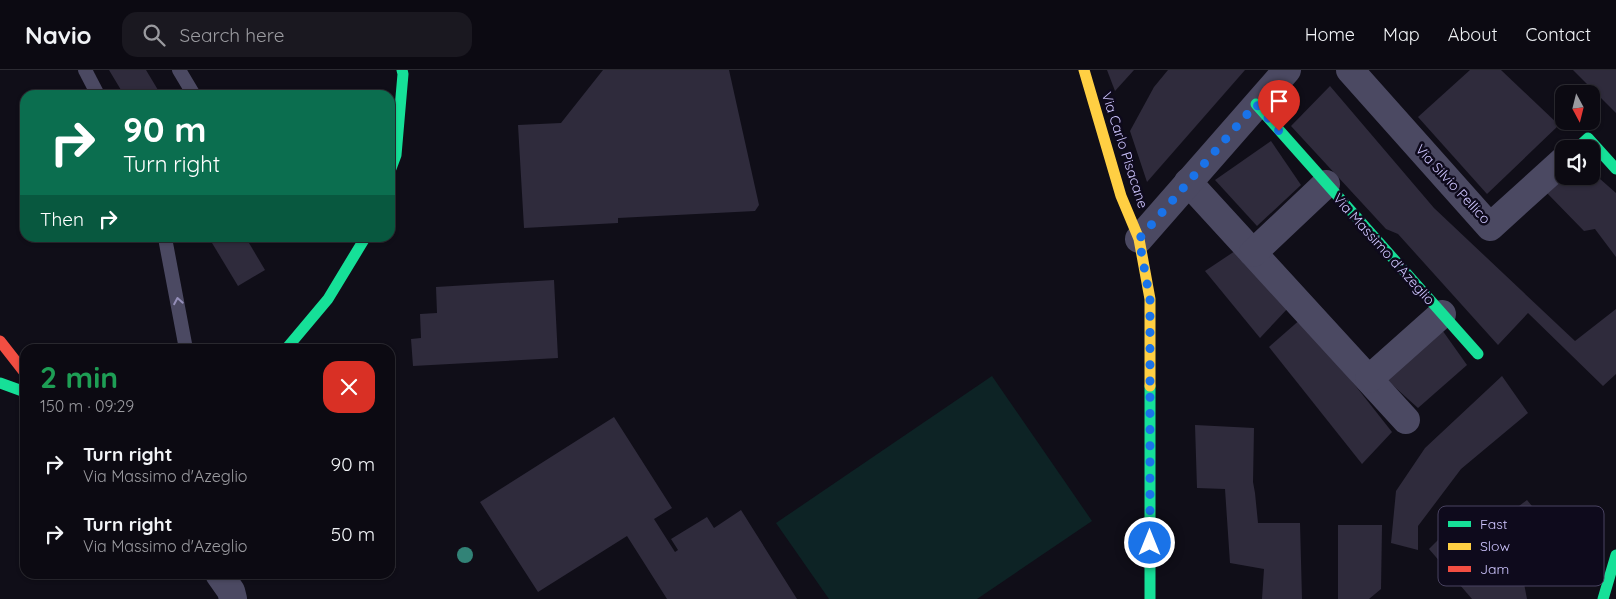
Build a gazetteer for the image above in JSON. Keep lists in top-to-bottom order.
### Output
{
  "streets": {
    "street": ["Via Carlo Pisacane", "Via Silvio Pellico", "Via Massimo d'Azeglio"]
  },
  "legend": ["Fast", "Slow", "Jam"],
  "north": "bottom",
  "page": {
    "header": "Navio",
    "search": "Search here",
    "nav": [
      "Home",
      "Map",
      "About",
      "Contact"
    ],
    "turn": ["90 m", "Turn right"],
    "then": "Then",
    "heading": ["2 min", "150 m · 09:29"],
    "list": [
      {
        "name": "Turn right",
        "note": "Via Massimo d'Azeglio",
        "value": "90 m"
      },
      {
        "name": "Turn right",
        "note": "Via Massimo d'Azeglio",
        "value": "50 m"
      }
    ]
  }
}
